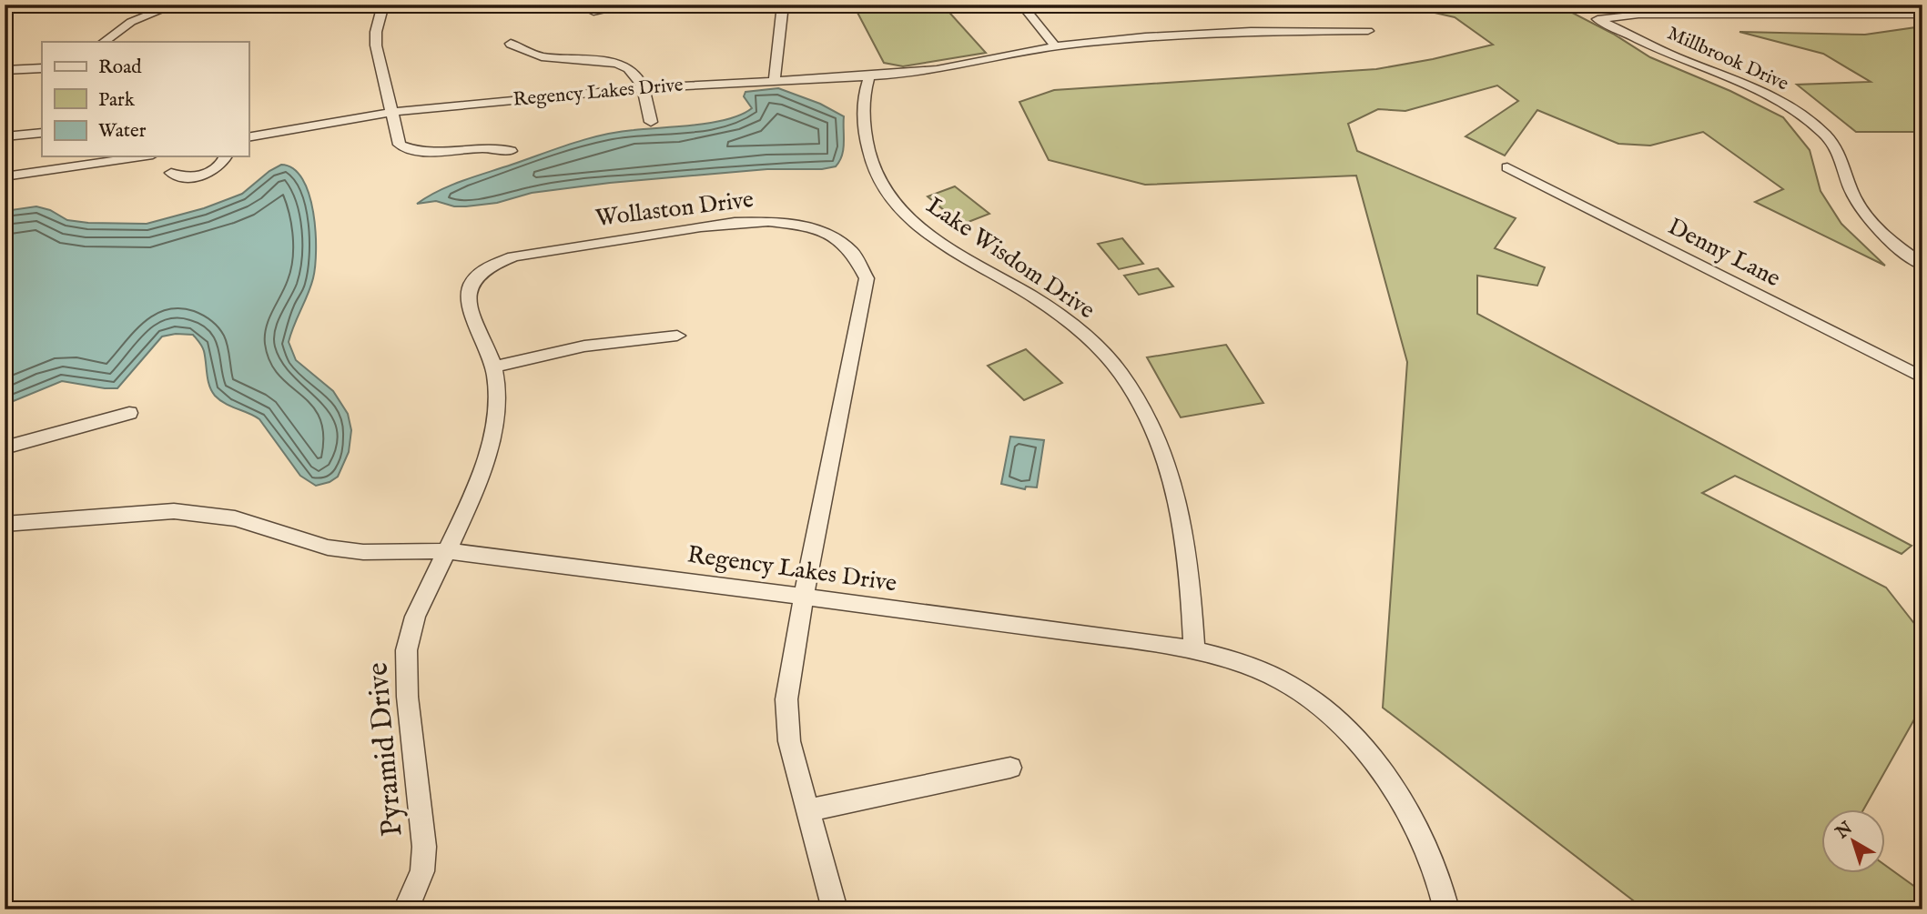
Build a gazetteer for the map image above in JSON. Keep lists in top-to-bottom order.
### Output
{
  "streets": {
    "street": [
      "Millbrook Drive",
      "Regency Lakes Drive",
      "Wollaston Drive",
      "Denny Lane",
      "Lake Wisdom Drive",
      "Pyramid Drive"
    ]
  },
  "crossings": [
    ["Regency Lakes Drive", "Wollaston Drive"],
    ["Regency Lakes Drive", "Lake Wisdom Drive"],
    ["Regency Lakes Drive", "Pyramid Drive"],
    ["Wollaston Drive", "Pyramid Drive"]
  ],
  "legend": ["Road", "Park", "Water"],
  "north": "top left"
}
